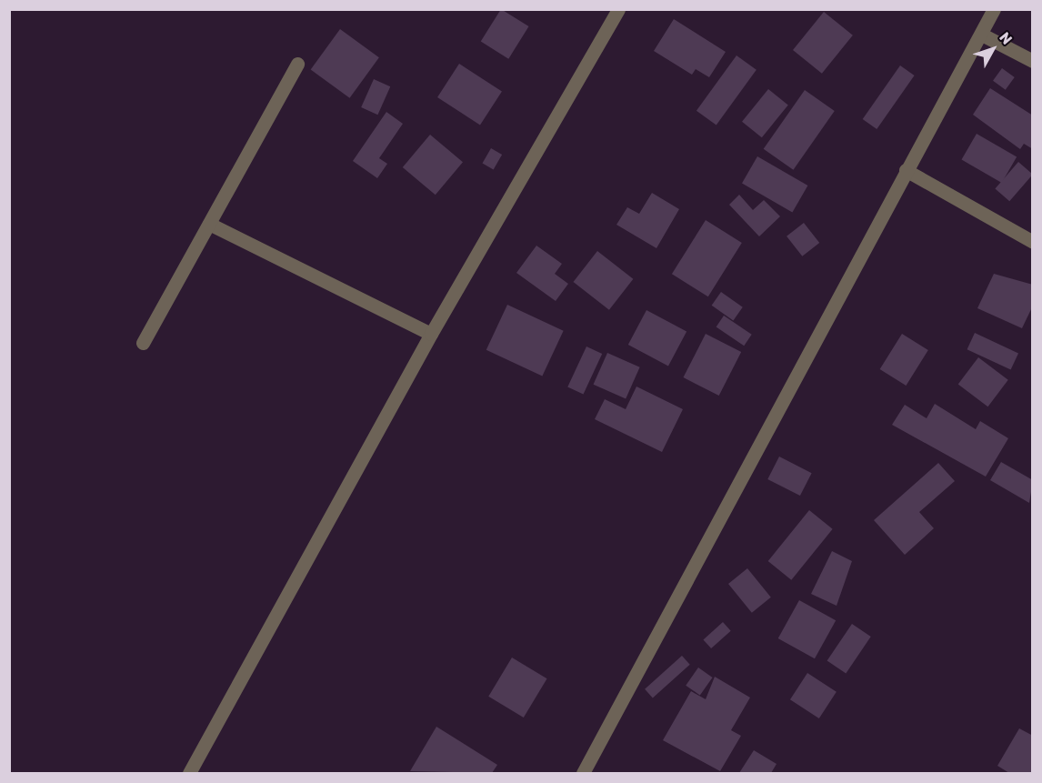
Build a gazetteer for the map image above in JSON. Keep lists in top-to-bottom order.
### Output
{
  "north": "top right"
}
